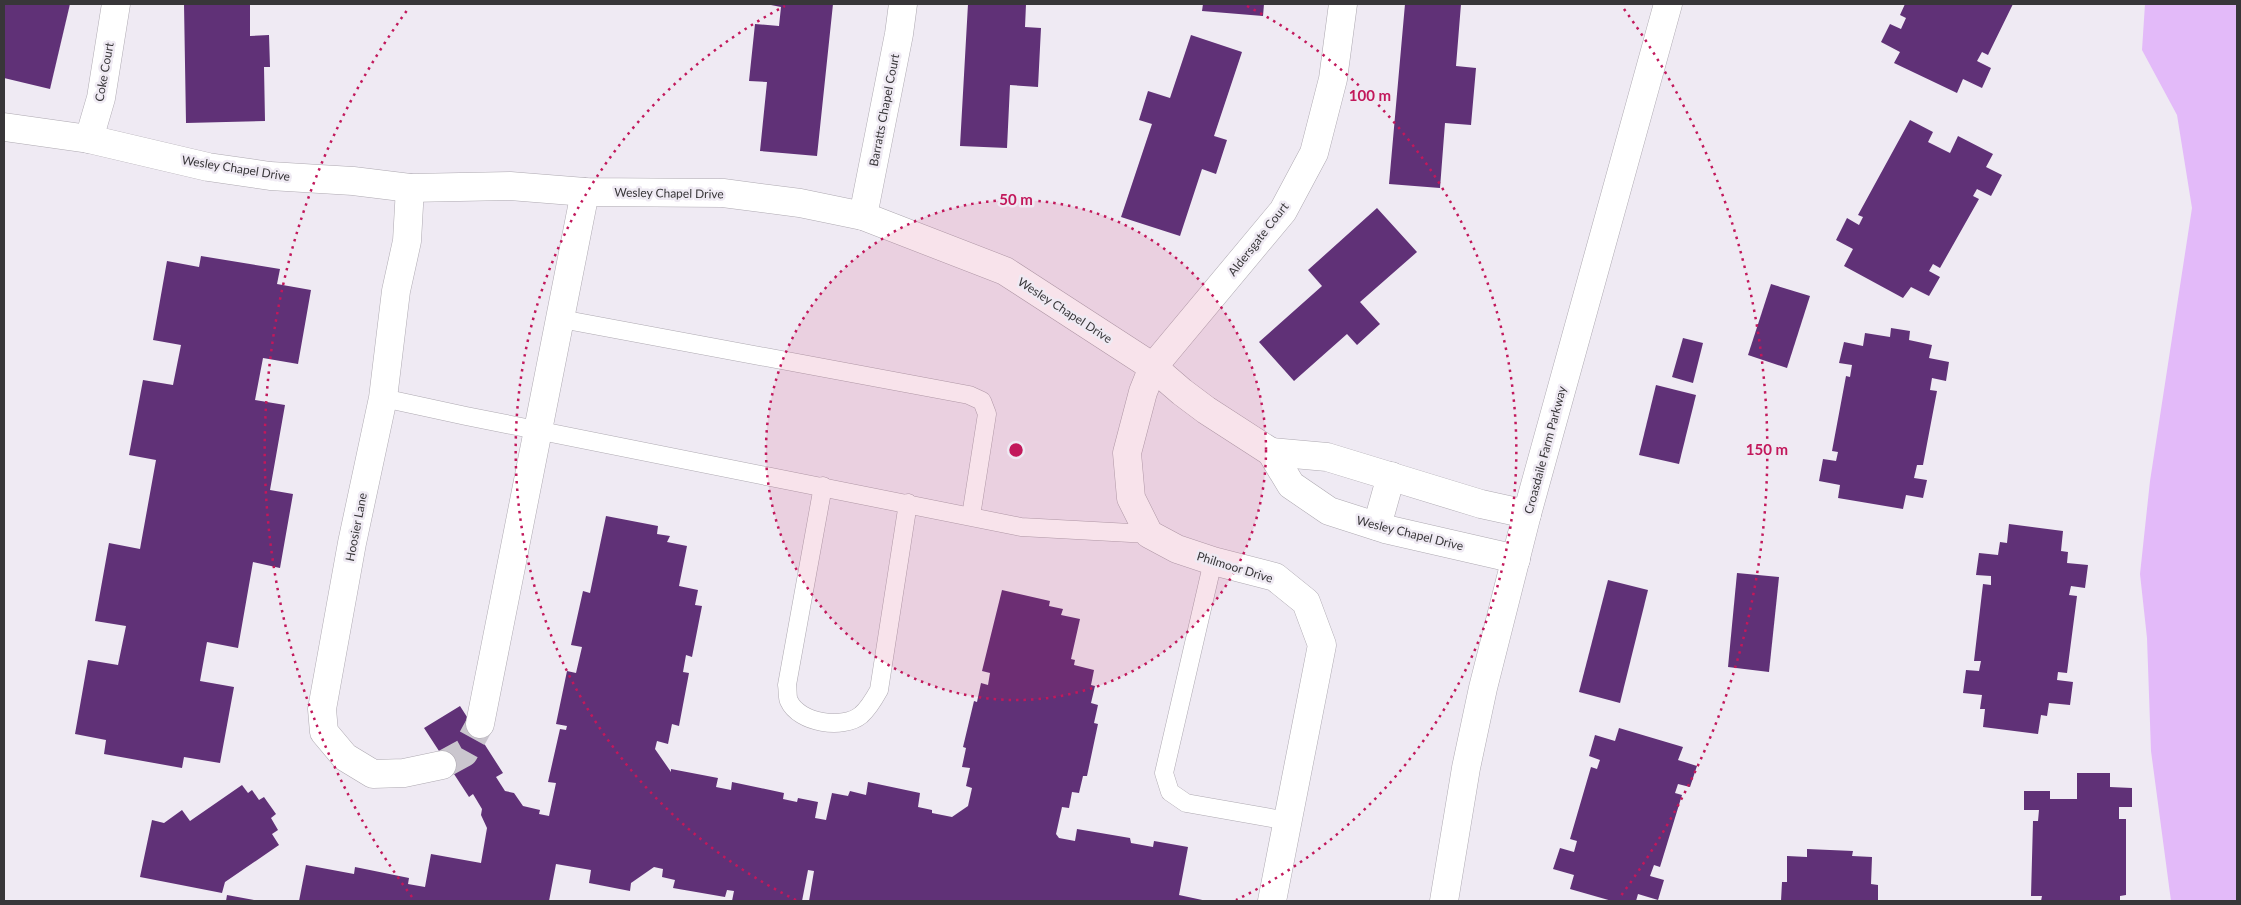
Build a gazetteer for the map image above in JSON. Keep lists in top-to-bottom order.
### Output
{
  "streets": {
    "street": [
      "Coke Court",
      "Barratts Chapel Court",
      "Wesley Chapel Drive",
      "Aldersgate Court",
      "Croasdaile Farm Parkway",
      "Hoosier Lane",
      "Philmoor Drive"
    ]
  },
  "crossings": [
    ["Coke Court", "Wesley Chapel Drive"],
    ["Barratts Chapel Court", "Wesley Chapel Drive"],
    ["Wesley Chapel Drive", "Aldersgate Court"],
    ["Wesley Chapel Drive", "Croasdaile Farm Parkway"],
    ["Wesley Chapel Drive", "Hoosier Lane"]
  ],
  "rings": ["100 m", "50 m", "150 m"]
}
